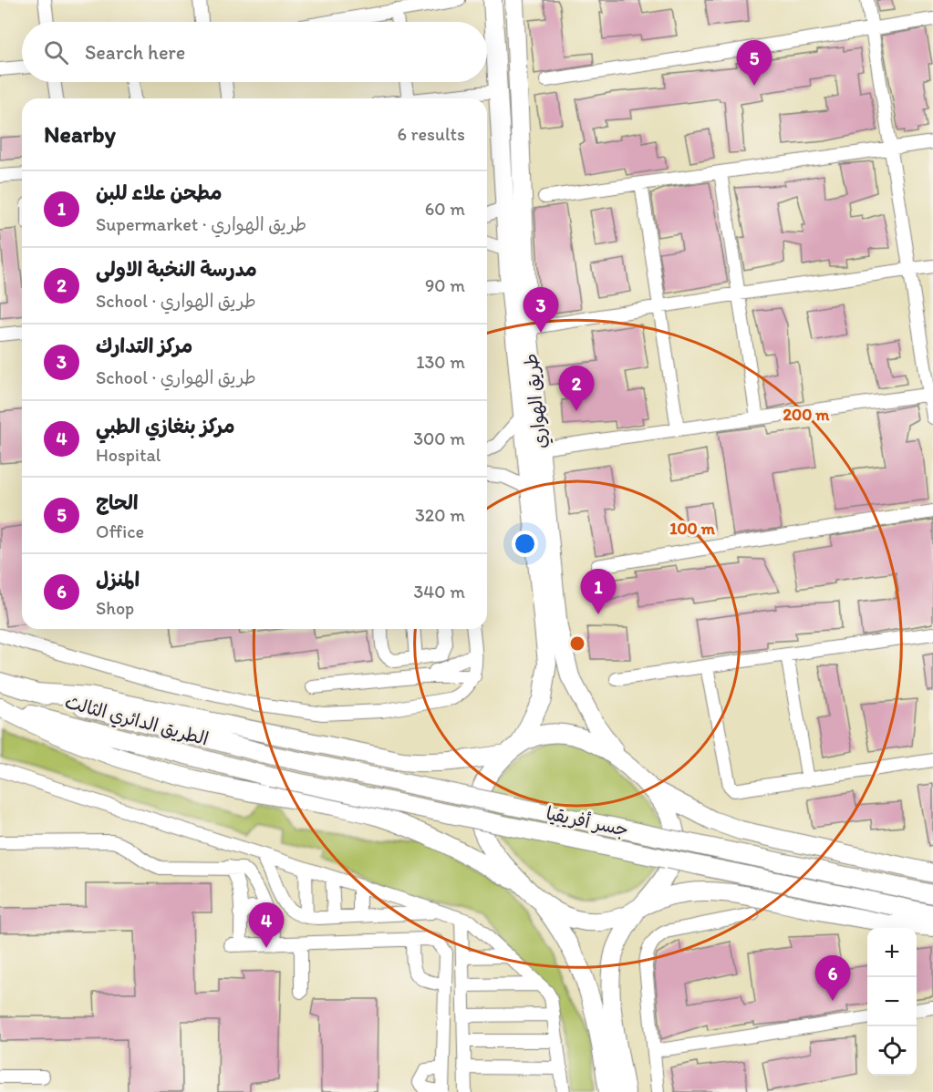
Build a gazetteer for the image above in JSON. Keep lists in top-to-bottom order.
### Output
{
  "streets": {
    "highway": ["طريق الهواري", "الطريق الدائري الثالث", "جسر أفريقيا"]
  },
  "crossings": [
    ["الطريق الدائري الثالث", "جسر أفريقيا"]
  ],
  "page": {
    "search": "Search here",
    "pins": [
      "5",
      "3",
      "2",
      "1",
      "4",
      "6"
    ],
    "heading": ["Nearby", "6 results"],
    "list": [
      {
        "mark": "1",
        "name": "مطحن علاء للبن",
        "note": "Supermarket · طريق الهواري",
        "value": "60 m"
      },
      {
        "mark": "2",
        "name": "مدرسة النخبة الاولى",
        "note": "School · طريق الهواري",
        "value": "90 m"
      },
      {
        "mark": "3",
        "name": "مركز التدارك",
        "note": "School · طريق الهواري",
        "value": "130 m"
      },
      {
        "mark": "4",
        "name": "مركز بنغازي الطبي",
        "note": "Hospital",
        "value": "300 m"
      },
      {
        "mark": "5",
        "name": "الحاج",
        "note": "Office",
        "value": "320 m"
      },
      {
        "mark": "6",
        "name": "المنزل",
        "note": "Shop",
        "value": "340 m"
      }
    ],
    "map_buttons": ["+", "−"]
  },
  "rings": ["200 m", "100 m"]
}
